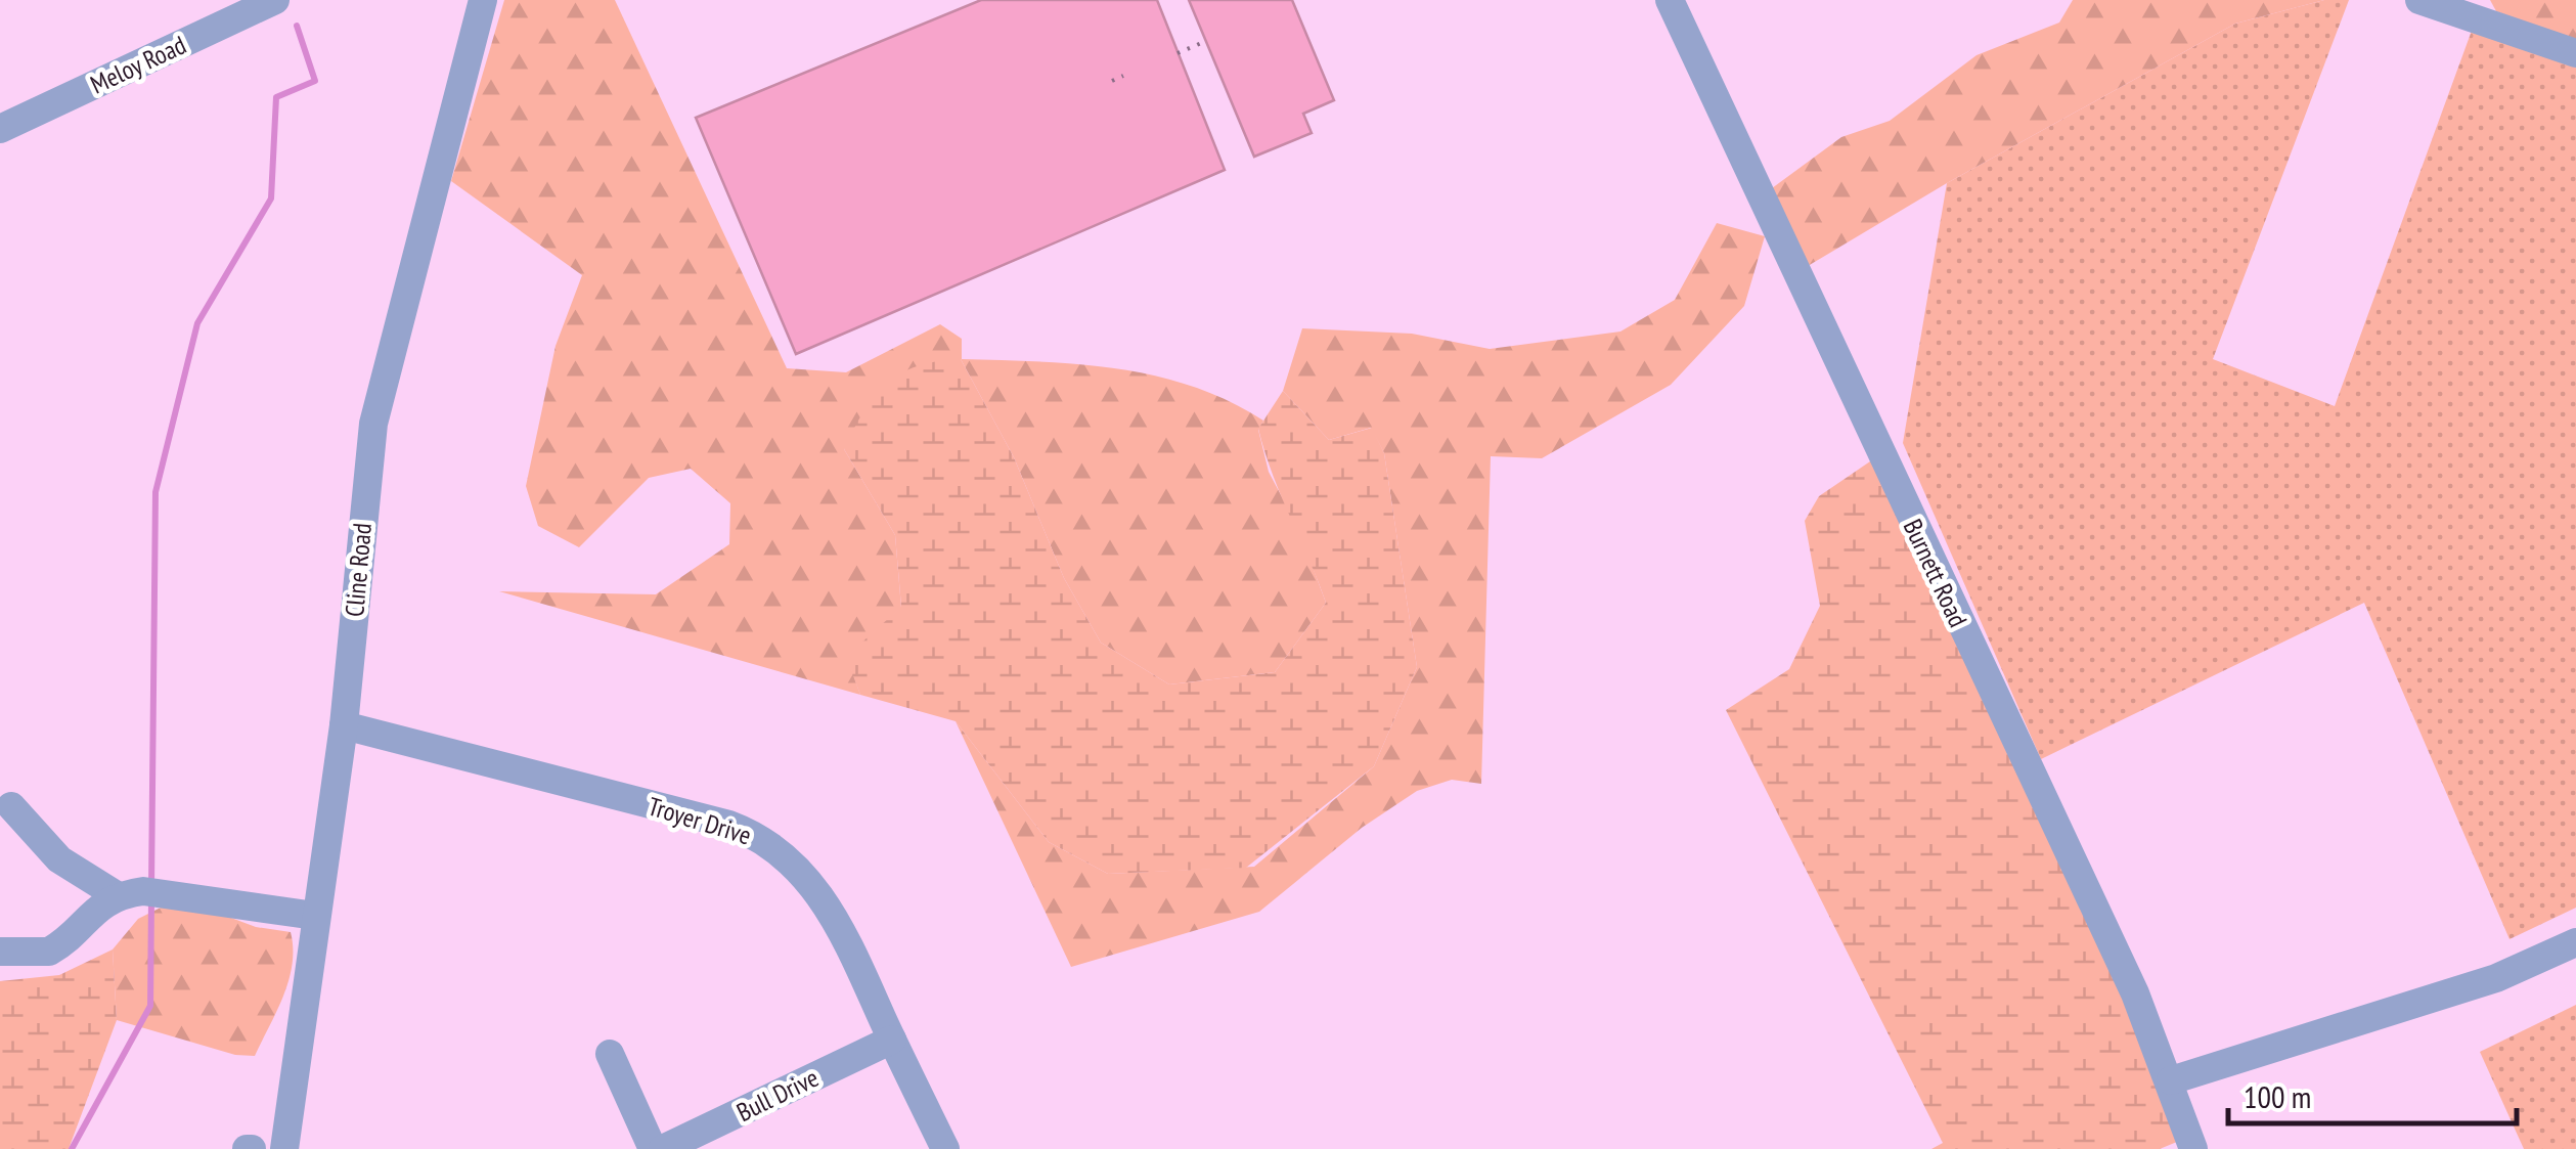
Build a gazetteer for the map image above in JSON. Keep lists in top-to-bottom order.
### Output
{
  "streets": {
    "street": [
      "Meloy Road",
      "Cline Road",
      "Burnett Road",
      "Troyer Drive",
      "Bull Drive"
    ]
  },
  "crossings": [
    ["Cline Road", "Troyer Drive"],
    ["Troyer Drive", "Bull Drive"]
  ],
  "scale_bar": "100 m"
}
